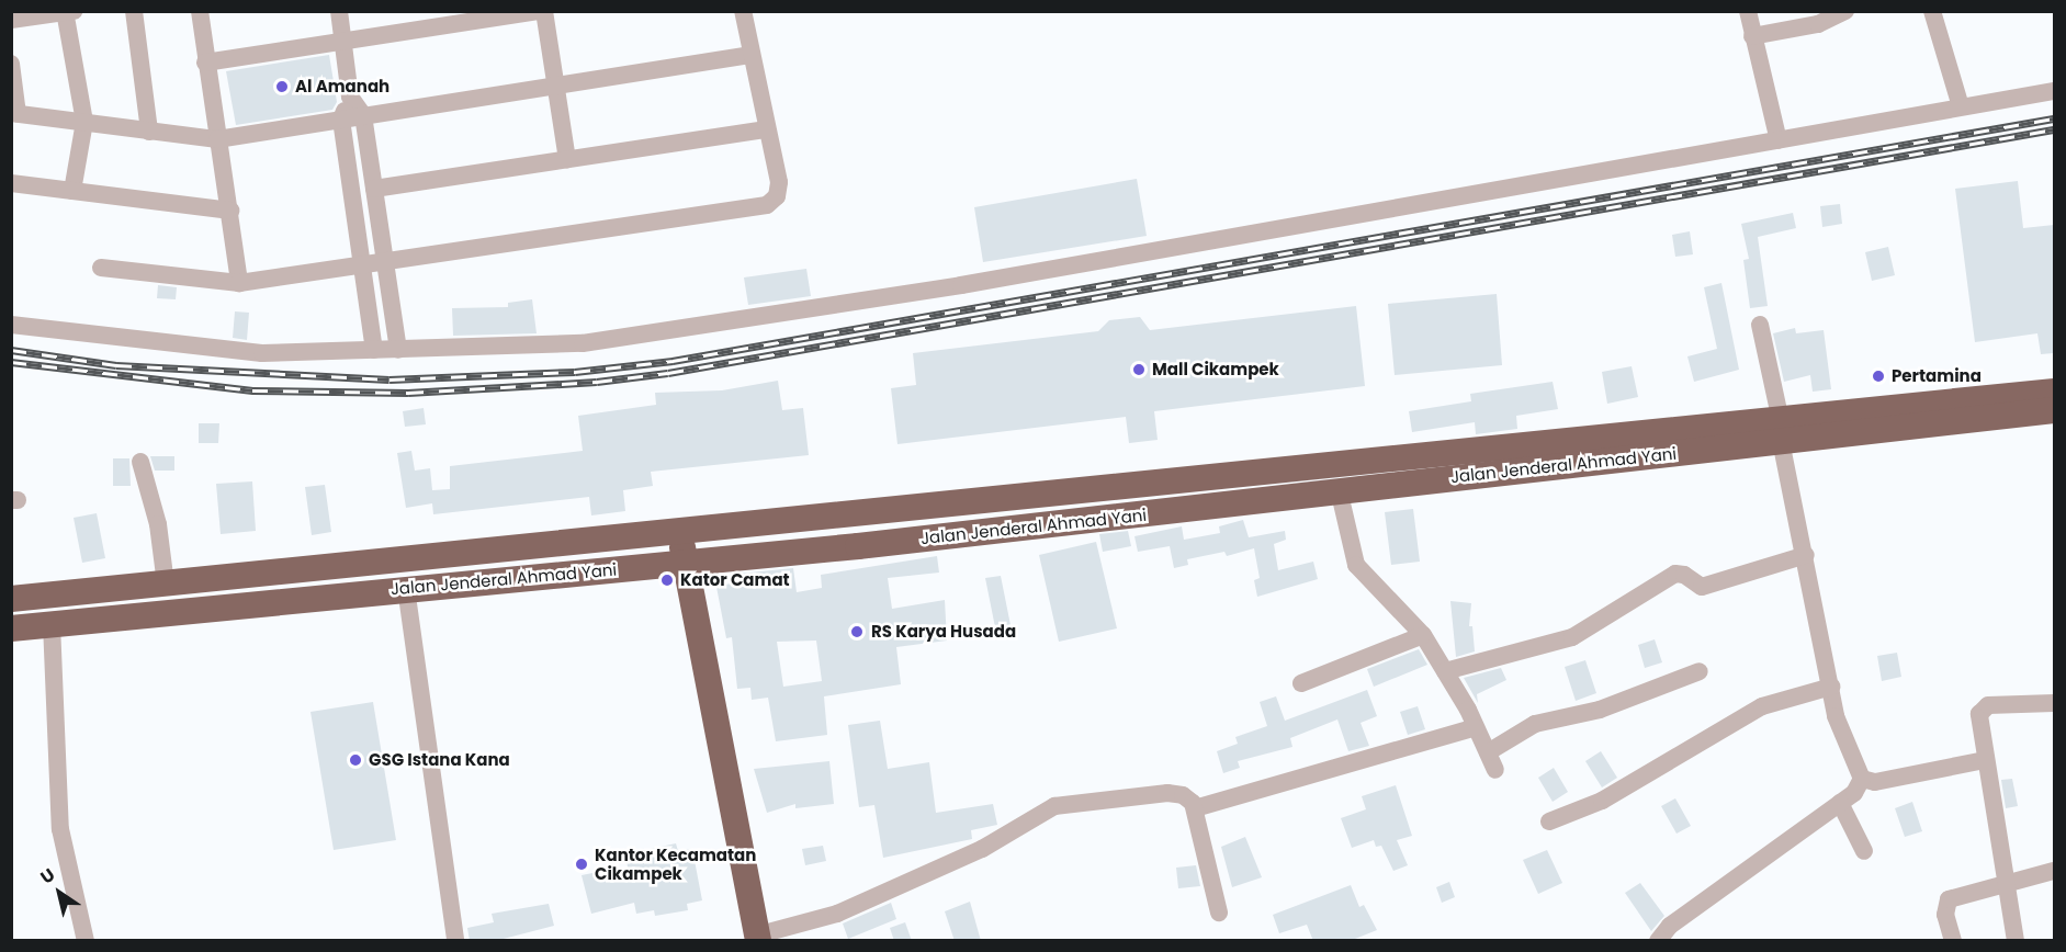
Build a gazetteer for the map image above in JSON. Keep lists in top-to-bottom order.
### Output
{
  "streets": {
    "highway": ["Jalan Jenderal Ahmad Yani"]
  },
  "places": [
    "Al Amanah",
    "Mall Cikampek",
    "Pertamina",
    "Kator Camat",
    "RS Karya Husada",
    "GSG Istana Kana",
    "Kantor Kecamatan Cikampek"
  ],
  "north": "top left"
}
